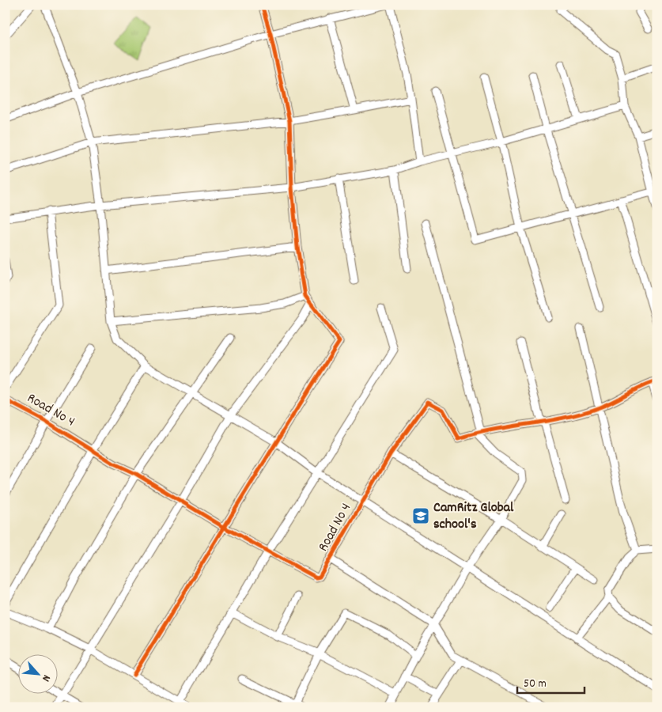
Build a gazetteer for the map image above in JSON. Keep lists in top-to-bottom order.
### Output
{
  "streets": {
    "street": ["Road No 4"]
  },
  "places": {
    "school or university": ["CamRitz Global school's"]
  },
  "scale_bar": "50 m",
  "north": "bottom right"
}
